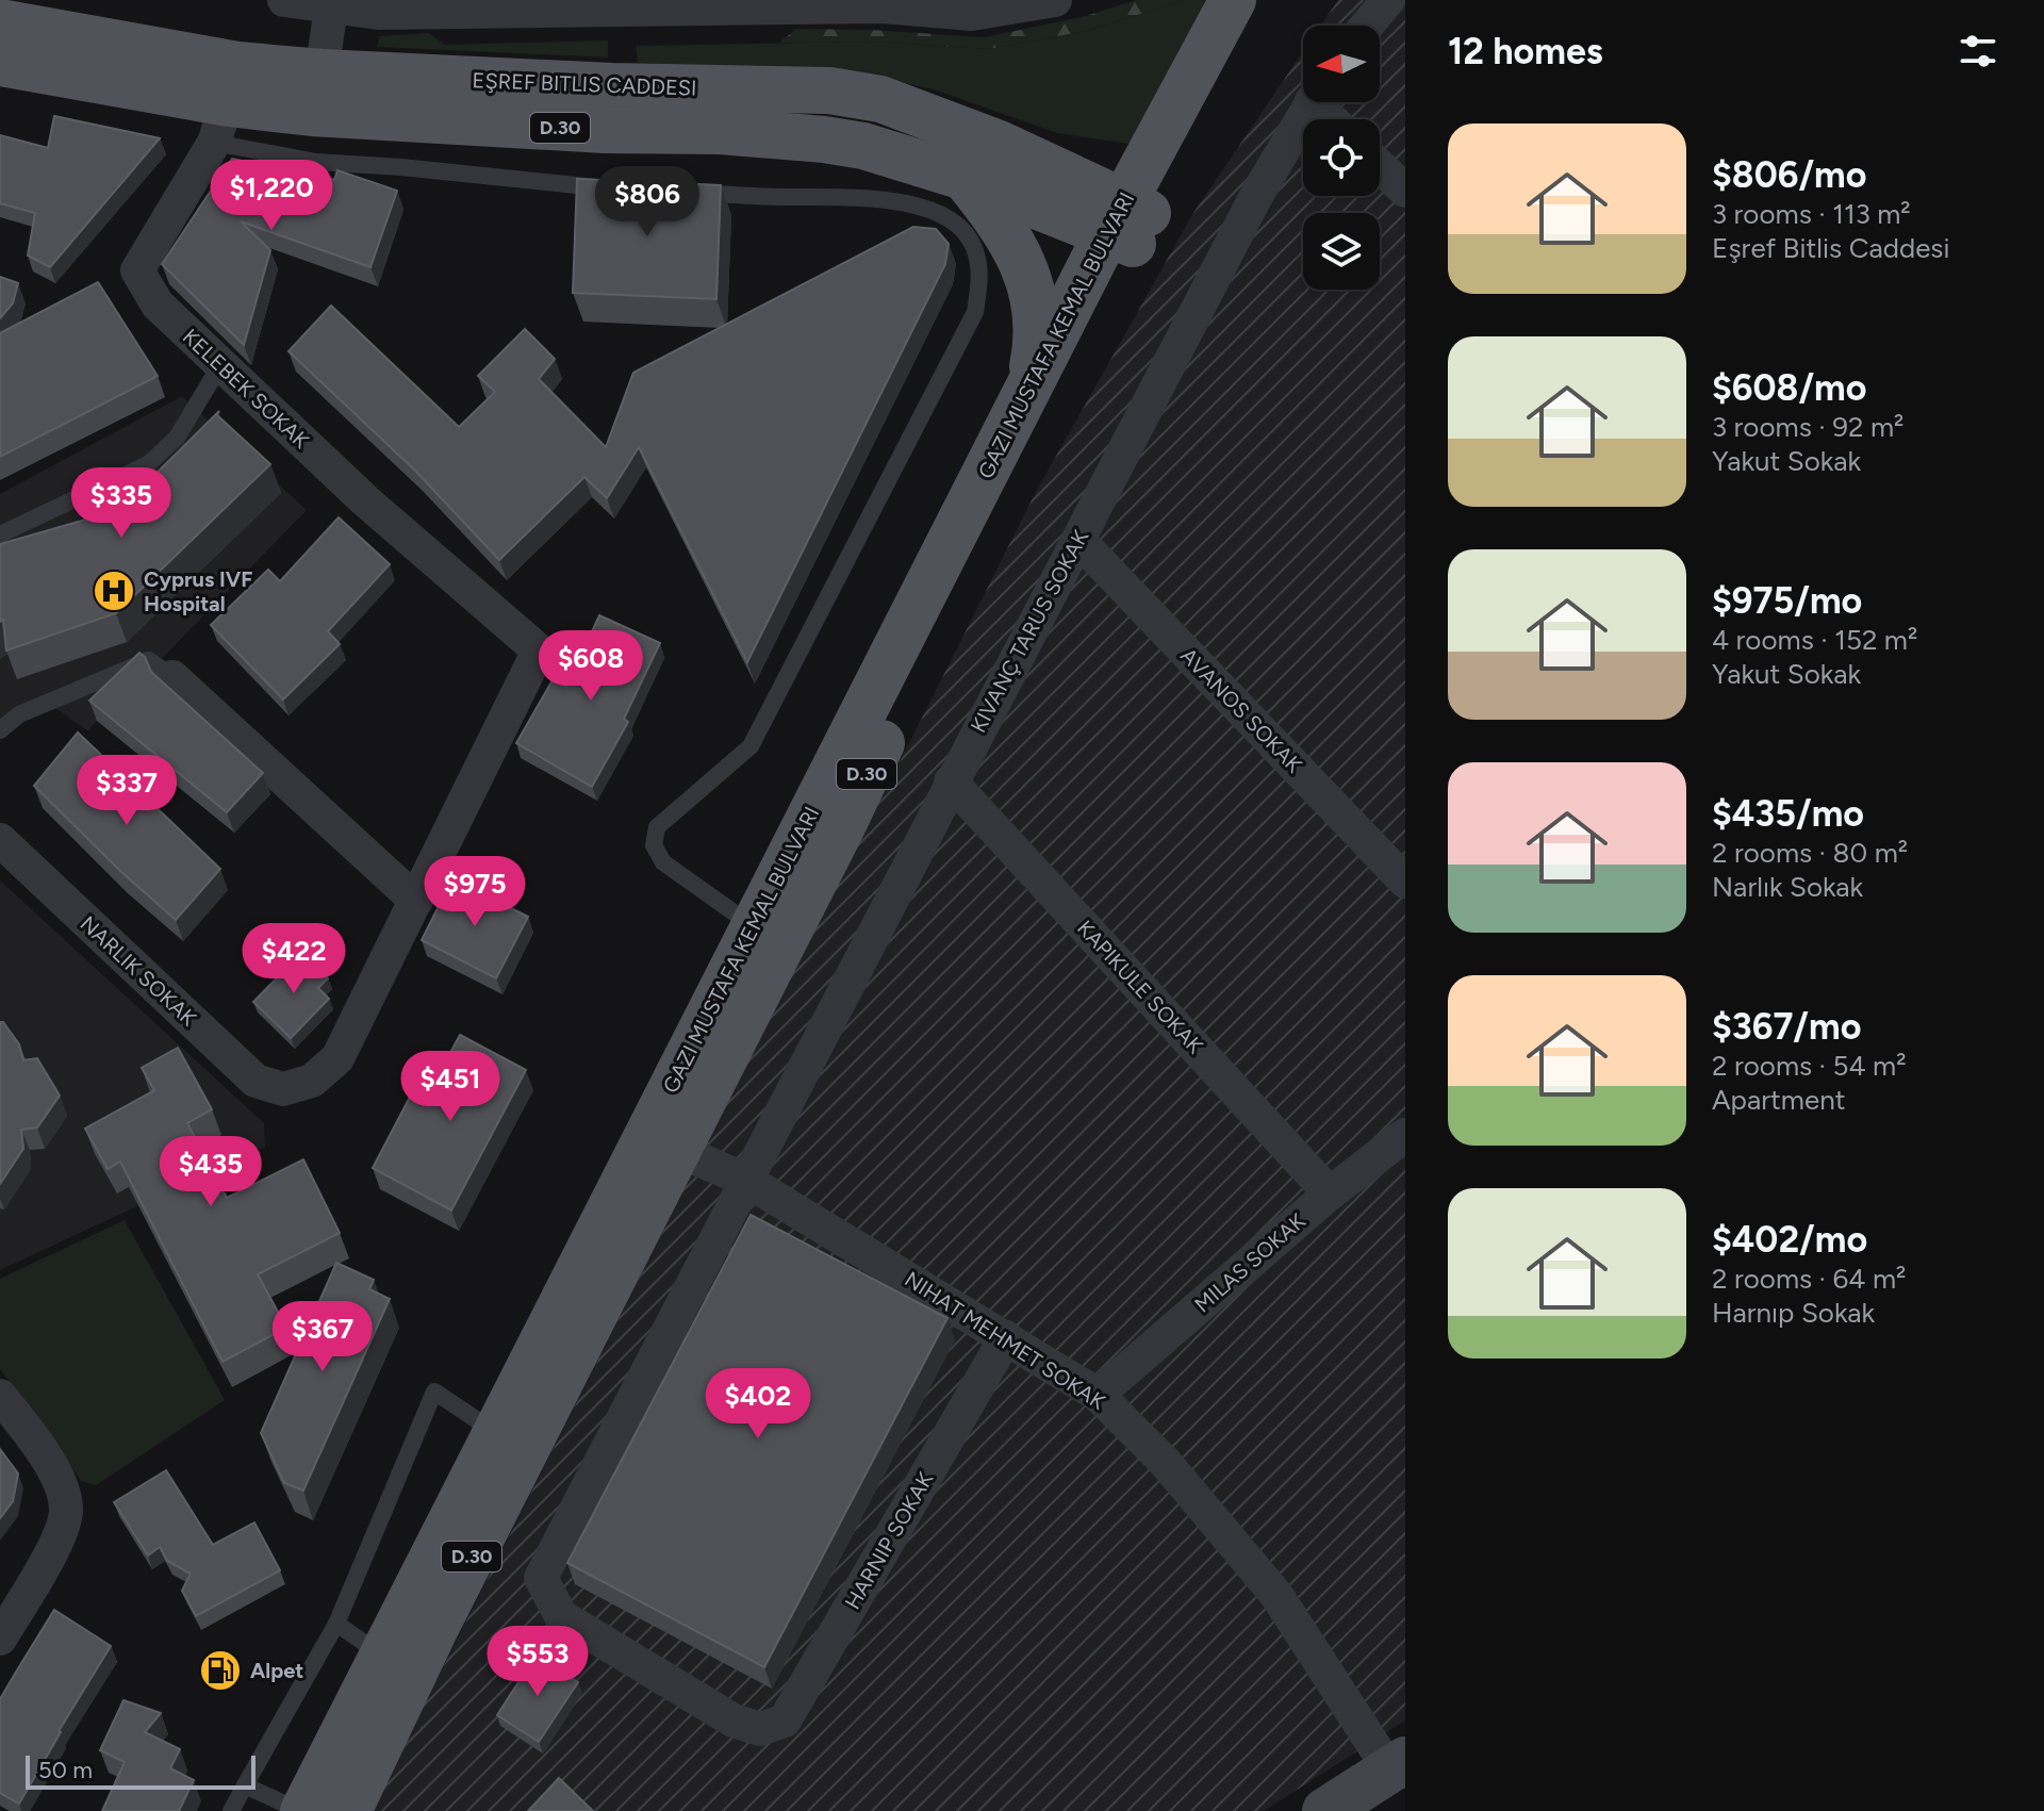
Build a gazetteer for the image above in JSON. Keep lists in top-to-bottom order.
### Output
{
  "streets": {
    "main road": ["EŞREF BITLIS CADDESI", "D.30"],
    "street": [
      "KELEBEK SOKAK",
      "AVANOS SOKAK",
      "MILAS SOKAK",
      "NIHAT MEHMET SOKAK"
    ]
  },
  "crossings": [
    ["EŞREF BITLIS CADDESI", "D.30"],
    ["EŞREF BITLIS CADDESI", "KELEBEK SOKAK"],
    ["D.30", "NIHAT MEHMET SOKAK"],
    ["MILAS SOKAK", "NIHAT MEHMET SOKAK"]
  ],
  "places": {
    "hospital": ["Cyprus IVF Hospital"],
    "fuel station": ["Alpet"]
  },
  "scale_bar": "50 m",
  "north": "left",
  "page": {
    "heading": "12 homes",
    "list": [
      {
        "name": "$806/mo",
        "note": "3 rooms · 113 m² · Eşref Bitlis Caddesi"
      },
      {
        "name": "$608/mo",
        "note": "3 rooms · 92 m² · Yakut Sokak"
      },
      {
        "name": "$975/mo",
        "note": "4 rooms · 152 m² · Yakut Sokak"
      },
      {
        "name": "$435/mo",
        "note": "2 rooms · 80 m² · Narlık Sokak"
      },
      {
        "name": "$367/mo",
        "note": "2 rooms · 54 m² · Apartment"
      },
      {
        "name": "$402/mo",
        "note": "2 rooms · 64 m² · Harnıp Sokak"
      }
    ],
    "price": [
      "$1,220",
      "$806",
      "$335",
      "$608",
      "$337",
      "$975",
      "$422",
      "$451",
      "$435",
      "$367",
      "$402",
      "$553"
    ],
    "scale": "50 m"
  }
}
